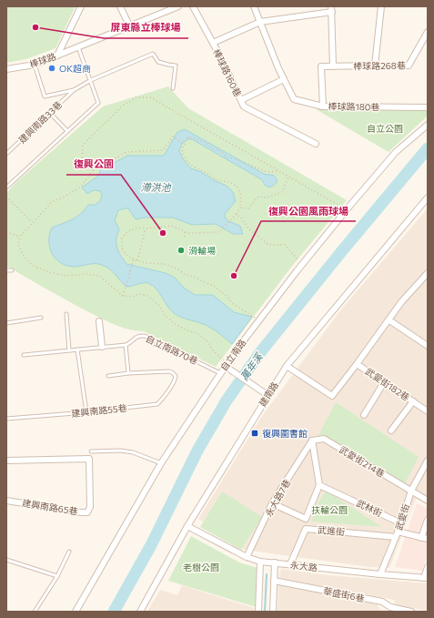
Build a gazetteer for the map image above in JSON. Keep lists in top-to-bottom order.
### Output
{
  "streets": {
    "street": [
      "棒球路",
      "棒球路268巷",
      "棒球路160巷",
      "棒球路180巷",
      "自立南路",
      "武愛街182巷",
      "建南路",
      "武愛街214巷",
      "永大路7巷",
      "建興南路65巷",
      "武林街",
      "武愛街",
      "武進街",
      "永大路",
      "華盛街6巷"
    ],
    "lane": ["建興南路33巷", "自立南路70巷", "建興南路55巷"]
  },
  "crossings": [
    ["自立南路70巷", "自立南路"],
    ["建南路", "永大路"],
    ["武愛街214巷", "永大路7巷"],
    ["武愛街214巷", "武愛街"],
    ["永大路7巷", "永大路"],
    ["武林街", "武愛街"],
    ["武愛街", "武進街"],
    ["武愛街", "永大路"],
    ["武進街", "永大路"]
  ],
  "water": ["滯洪池", "萬年溪"],
  "parks": ["自立公園", "扶輪公園", "老樹公園"],
  "places": {
    "other": [
      "屏東縣立棒球場",
      "OK超商",
      "復興公園",
      "滑輪場",
      "復興公園風雨球場"
    ],
    "transit": ["復興圖書館"]
  }
}
